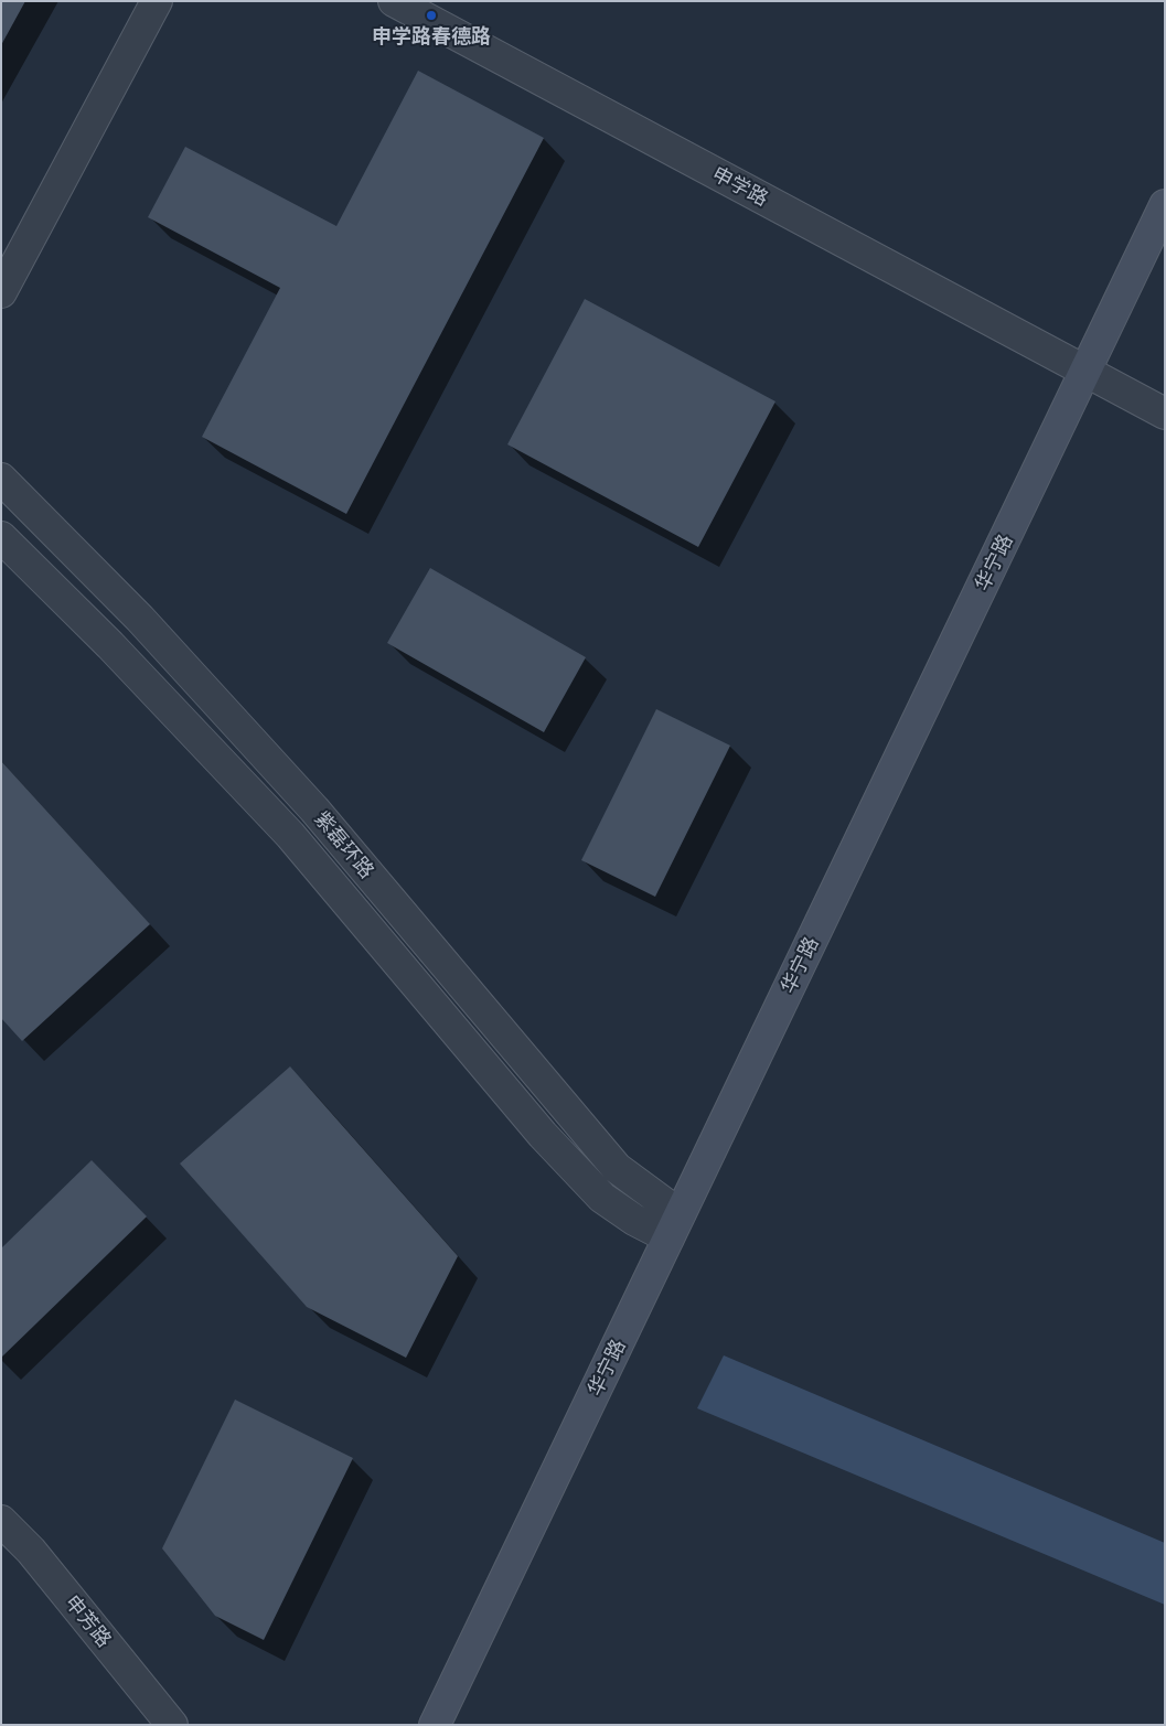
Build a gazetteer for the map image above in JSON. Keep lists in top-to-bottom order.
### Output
{
  "streets": {
    "main road": ["华宁路"],
    "street": ["申学路", "紫磊环路", "申芳路"]
  },
  "crossings": [
    ["申学路", "华宁路"],
    ["华宁路", "紫磊环路"]
  ],
  "places": ["申学路春德路"]
}
